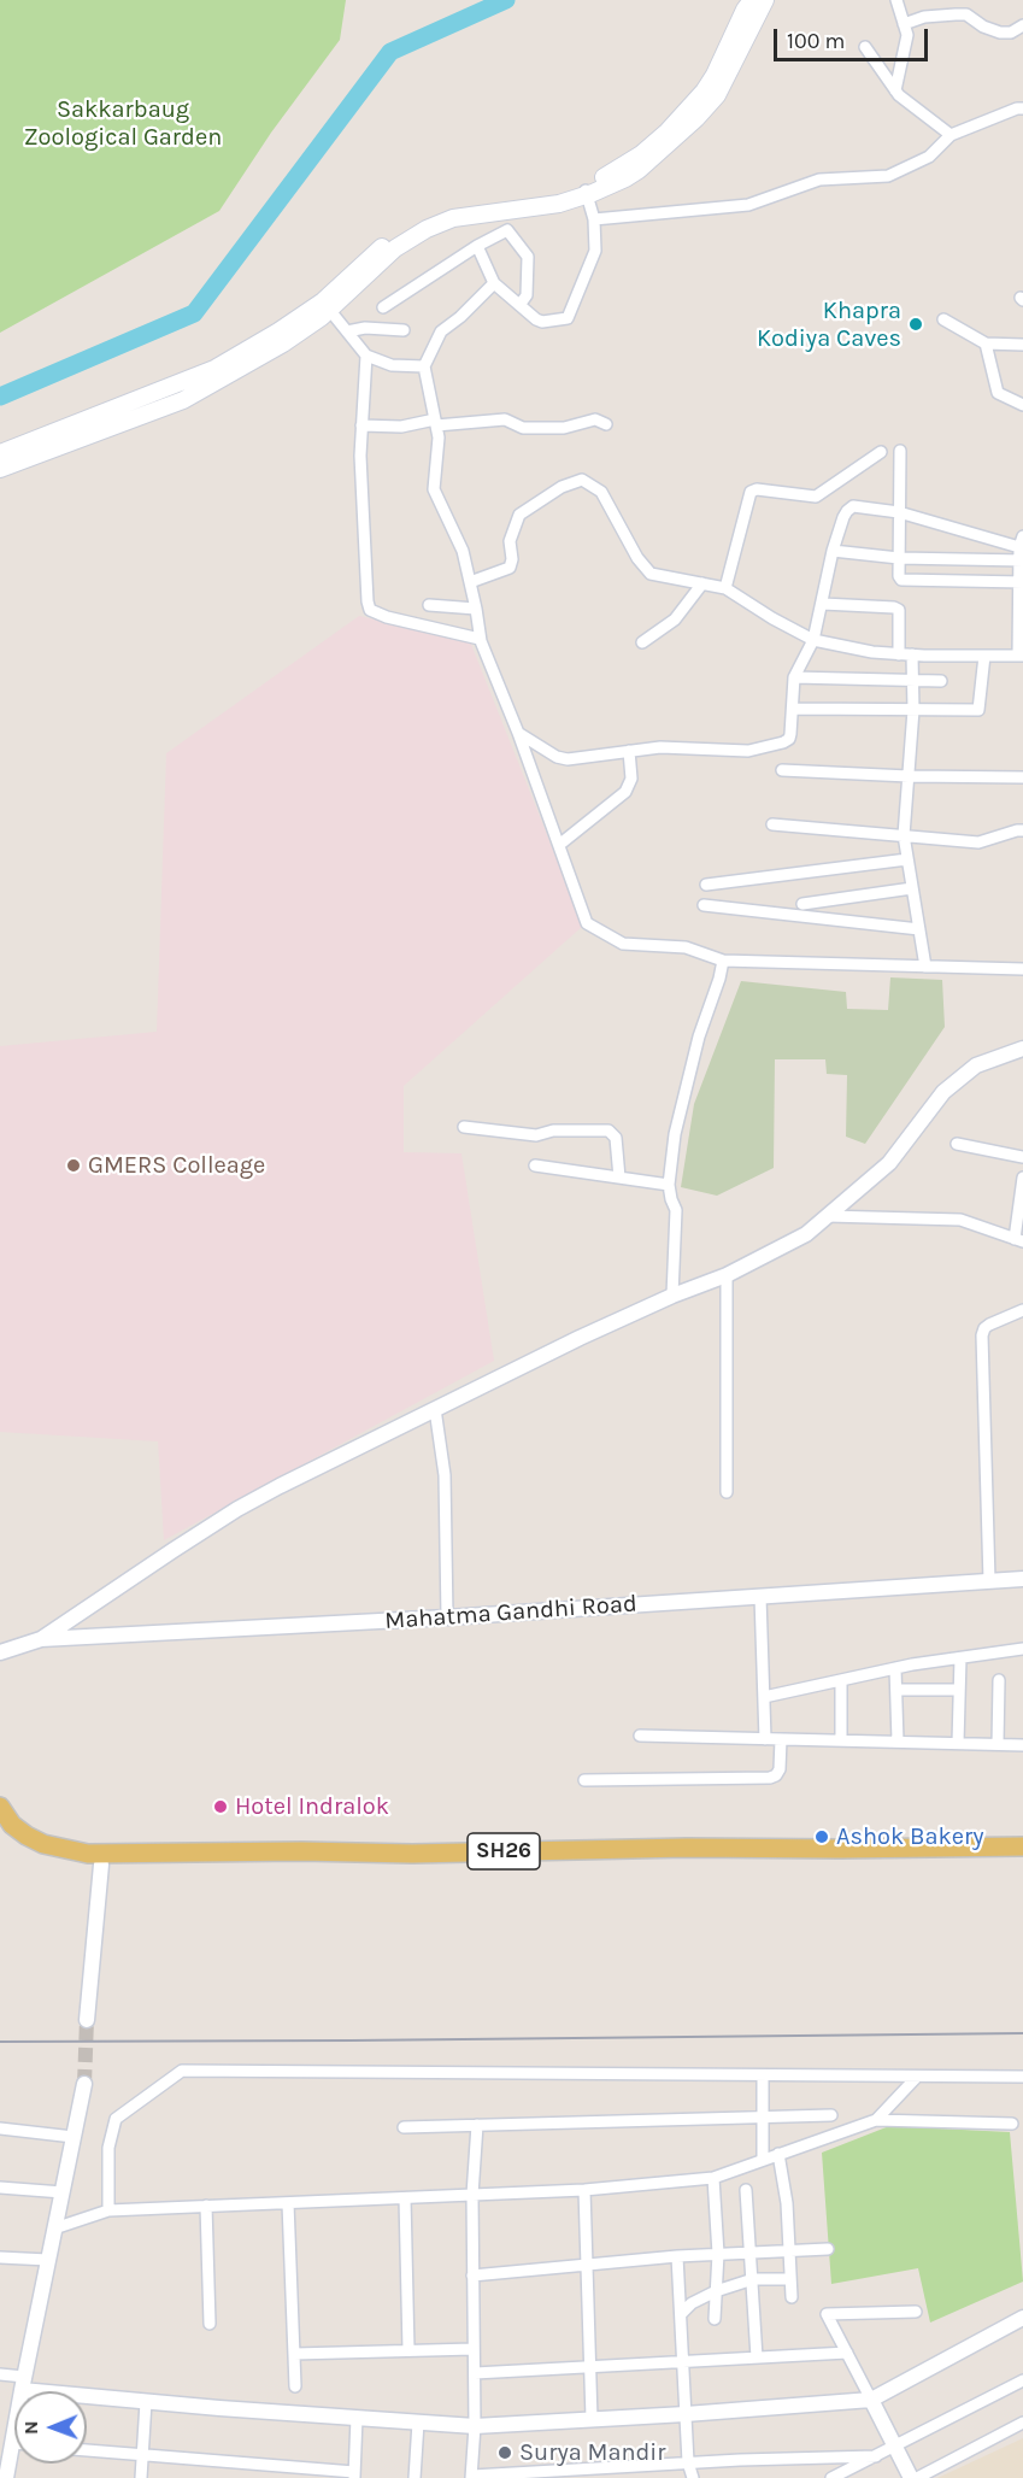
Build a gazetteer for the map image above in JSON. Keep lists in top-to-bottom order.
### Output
{
  "streets": {
    "main road": ["SH26"],
    "street": ["Mahatma Gandhi Road"]
  },
  "parks": ["Sakkarbaug Zoological Garden"],
  "places": [
    "Khapra Kodiya Caves",
    "GMERS Colleage",
    "Hotel Indralok",
    "Ashok Bakery",
    "Surya Mandir"
  ],
  "scale_bar": "100 m",
  "north": "left"
}
